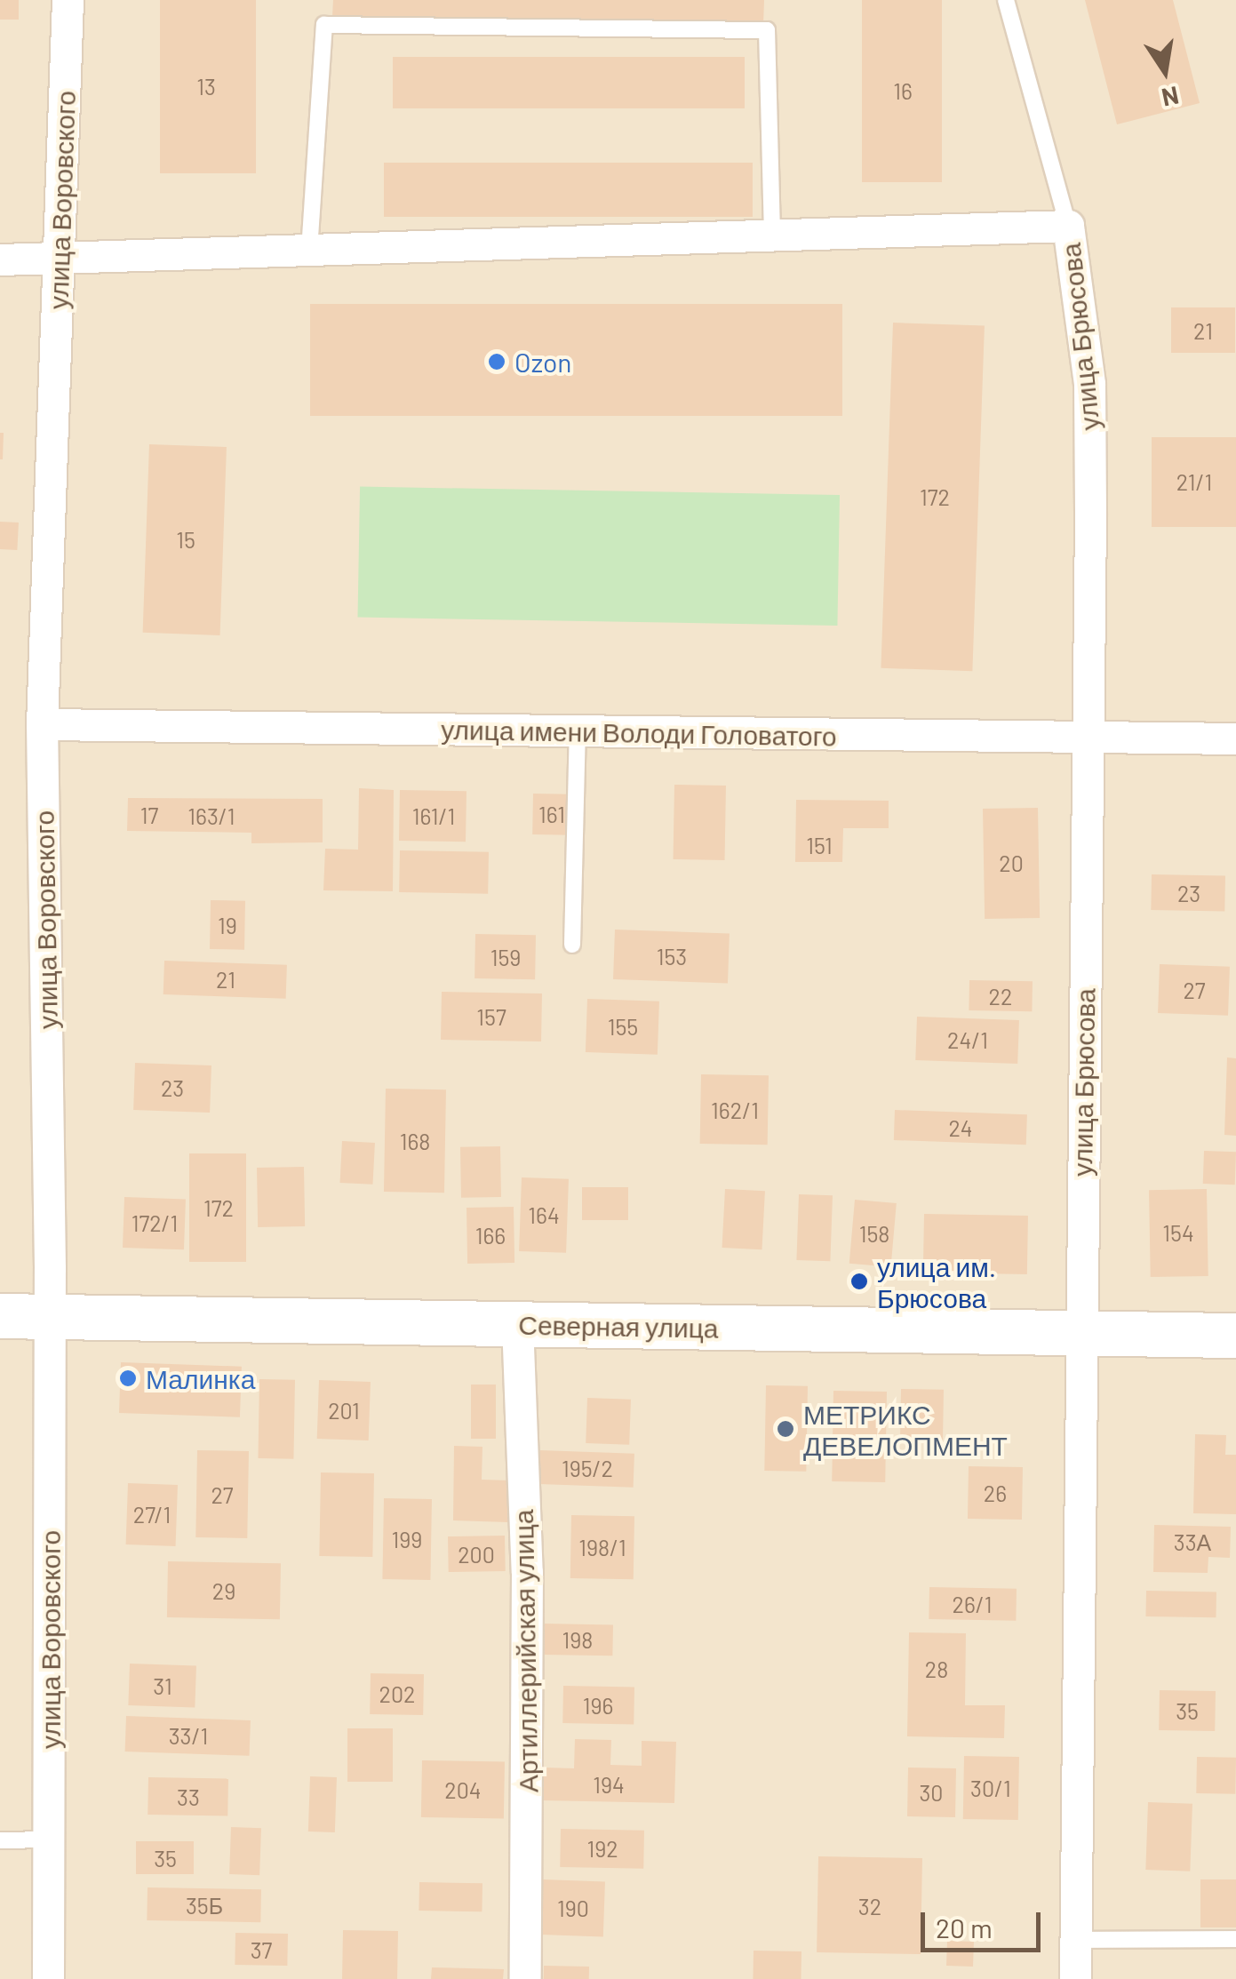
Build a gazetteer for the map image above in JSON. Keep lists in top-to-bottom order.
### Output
{
  "streets": {
    "main road": ["Северная улица"],
    "street": [
      "улица Воровского",
      "улица Брюсова",
      "улица имени Володи Головатого",
      "Артиллерийская улица"
    ]
  },
  "crossings": [
    ["улица Воровского", "улица имени Володи Головатого"],
    ["улица Воровского", "Северная улица"],
    ["улица Брюсова", "улица имени Володи Головатого"],
    ["улица Брюсова", "Северная улица"],
    ["Северная улица", "Артиллерийская улица"]
  ],
  "places": [
    "Ozon",
    "улица им. Брюсова",
    "Малинка",
    "МЕТРИКС ДЕВЕЛОПМЕНТ"
  ],
  "house_numbers": [
    "13",
    "16",
    "21",
    "21/1",
    "172",
    "15",
    "161",
    "17",
    "163/1",
    "161/1",
    "151",
    "20",
    "23",
    "19",
    "153",
    "159",
    "21",
    "27",
    "22",
    "157",
    "155",
    "24/1",
    "23",
    "162/1",
    "24",
    "168",
    "172",
    "164",
    "172/1",
    "154",
    "158",
    "166",
    "201",
    "195/2",
    "26",
    "27",
    "27/1",
    "199",
    "33А",
    "198/1",
    "200",
    "29",
    "26/1",
    "198",
    "28",
    "31",
    "202",
    "196",
    "35",
    "33/1",
    "194",
    "30/1",
    "204",
    "30",
    "33",
    "192",
    "35",
    "35Б",
    "32",
    "190",
    "37"
  ],
  "scale_bar": "20 m",
  "north": "bottom"
}
